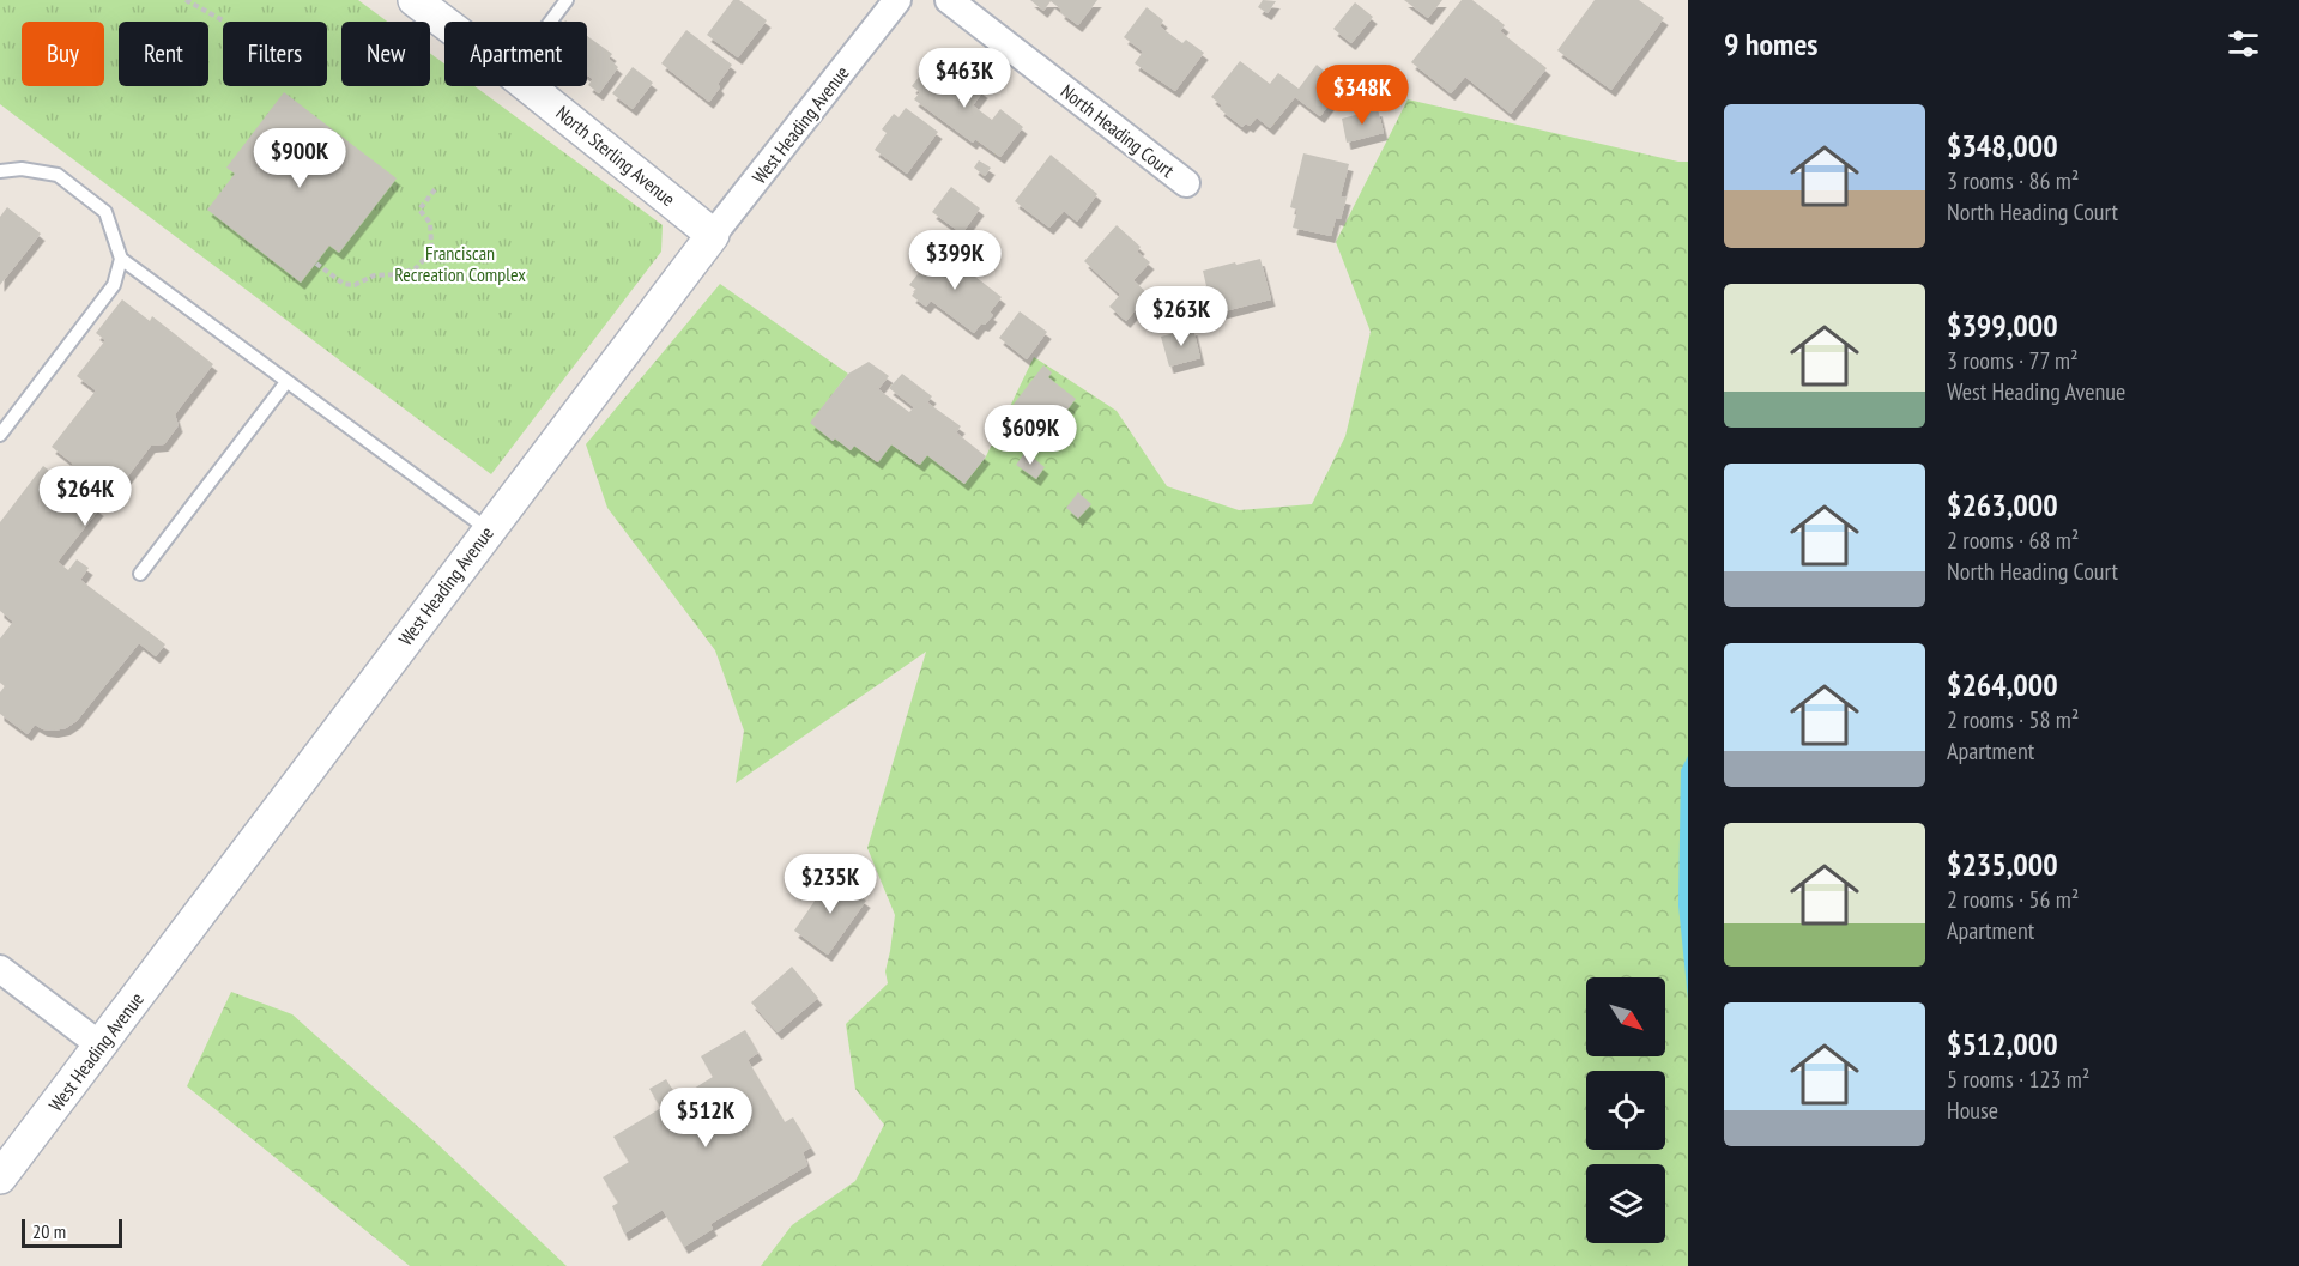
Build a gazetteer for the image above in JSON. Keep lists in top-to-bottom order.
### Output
{
  "streets": {
    "street": ["West Heading Avenue", "North Heading Court", "North Sterling Avenue"]
  },
  "crossings": [
    ["West Heading Avenue", "North Sterling Avenue"]
  ],
  "parks": ["Franciscan Recreation Complex"],
  "scale_bar": "20 m",
  "north": "bottom right",
  "page": {
    "heading": "9 homes",
    "chip": [
      "Buy",
      "Rent",
      "Filters",
      "New",
      "Apartment"
    ],
    "price": [
      "$463K",
      "$348K",
      "$900K",
      "$399K",
      "$263K",
      "$609K",
      "$264K",
      "$235K",
      "$512K"
    ],
    "list": [
      {
        "name": "$348,000",
        "note": "3 rooms · 86 m² · North Heading Court"
      },
      {
        "name": "$399,000",
        "note": "3 rooms · 77 m² · West Heading Avenue"
      },
      {
        "name": "$263,000",
        "note": "2 rooms · 68 m² · North Heading Court"
      },
      {
        "name": "$264,000",
        "note": "2 rooms · 58 m² · Apartment"
      },
      {
        "name": "$235,000",
        "note": "2 rooms · 56 m² · Apartment"
      },
      {
        "name": "$512,000",
        "note": "5 rooms · 123 m² · House"
      }
    ],
    "scale": "20 m"
  }
}
